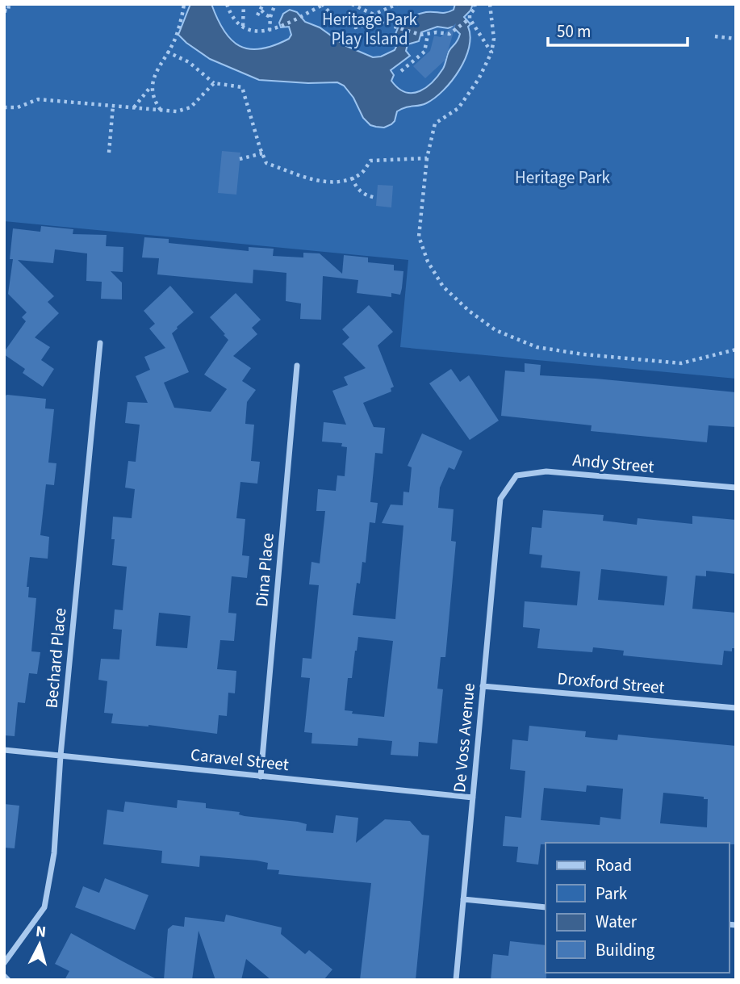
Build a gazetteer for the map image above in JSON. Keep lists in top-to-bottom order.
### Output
{
  "streets": {
    "street": [
      "Andy Street",
      "Dina Place",
      "Bechard Place",
      "Droxford Street",
      "De Voss Avenue",
      "Caravel Street"
    ]
  },
  "crossings": [
    ["Andy Street", "De Voss Avenue"],
    ["Dina Place", "Caravel Street"],
    ["Bechard Place", "Caravel Street"],
    ["Droxford Street", "De Voss Avenue"],
    ["De Voss Avenue", "Caravel Street"]
  ],
  "parks": ["Heritage Park Play Island", "Heritage Park"],
  "legend": [
    "Road",
    "Park",
    "Water",
    "Building"
  ],
  "scale_bar": "50 m",
  "north": "top"
}
